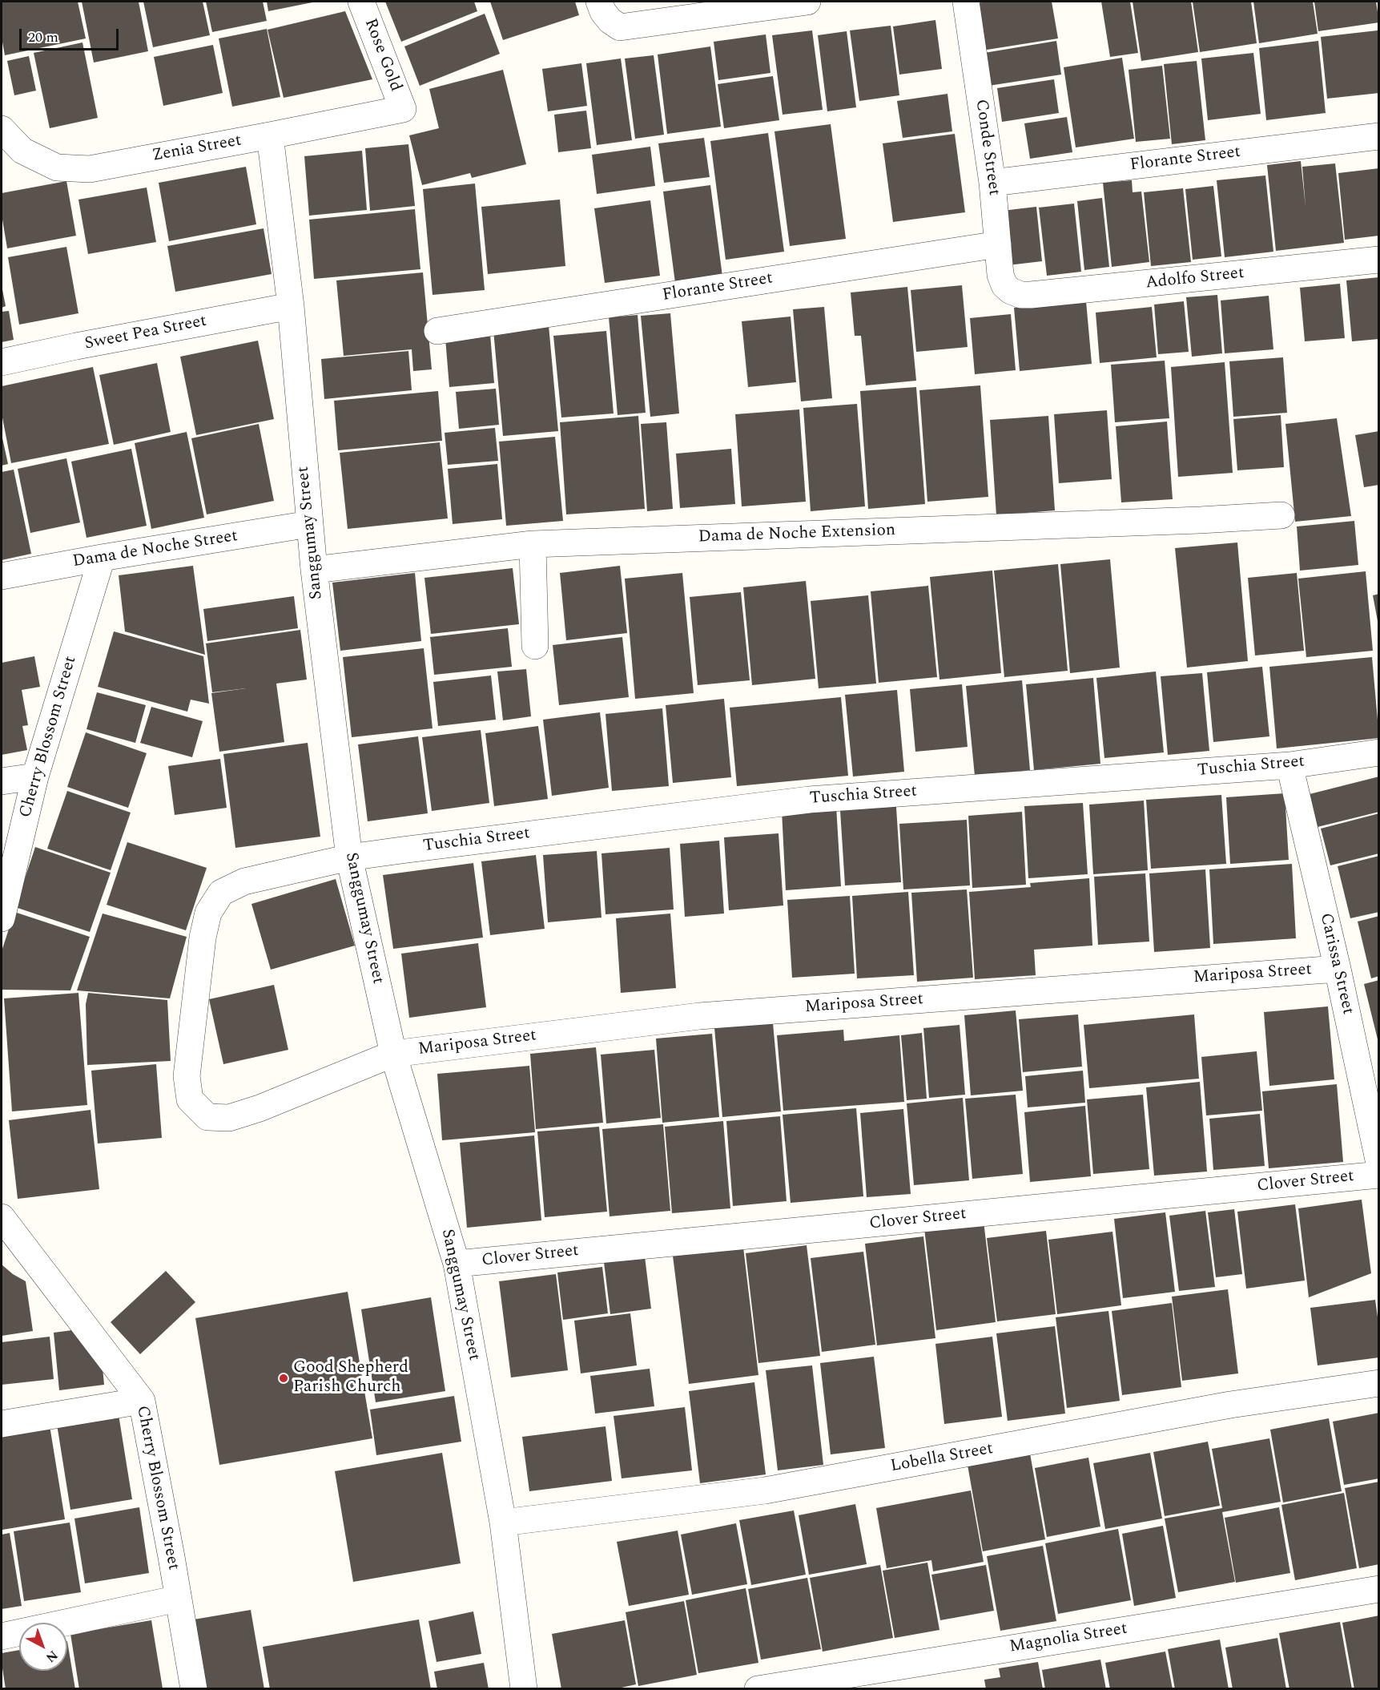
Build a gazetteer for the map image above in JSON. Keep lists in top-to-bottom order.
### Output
{
  "streets": {
    "street": [
      "Rose Gold",
      "Conde Street",
      "Zenia Street",
      "Florante Street",
      "Adolfo Street",
      "Sweet Pea Street",
      "Sanggumay Street",
      "Dama de Noche Extension",
      "Dama de Noche Street",
      "Cherry Blossom Street",
      "Tuschia Street",
      "Carissa Street",
      "Mariposa Street",
      "Clover Street",
      "Lobella Street",
      "Magnolia Street"
    ]
  },
  "crossings": [
    ["Rose Gold", "Zenia Street"],
    ["Conde Street", "Florante Street"],
    ["Conde Street", "Adolfo Street"],
    ["Zenia Street", "Sanggumay Street"],
    ["Sweet Pea Street", "Sanggumay Street"],
    ["Sanggumay Street", "Dama de Noche Extension"],
    ["Sanggumay Street", "Dama de Noche Street"],
    ["Sanggumay Street", "Tuschia Street"],
    ["Sanggumay Street", "Mariposa Street"],
    ["Sanggumay Street", "Clover Street"],
    ["Sanggumay Street", "Lobella Street"],
    ["Dama de Noche Street", "Cherry Blossom Street"],
    ["Tuschia Street", "Carissa Street"],
    ["Tuschia Street", "Mariposa Street"],
    ["Carissa Street", "Mariposa Street"]
  ],
  "places": ["Good Shepherd Parish Church"],
  "scale_bar": "20 m",
  "north": "bottom right"
}
